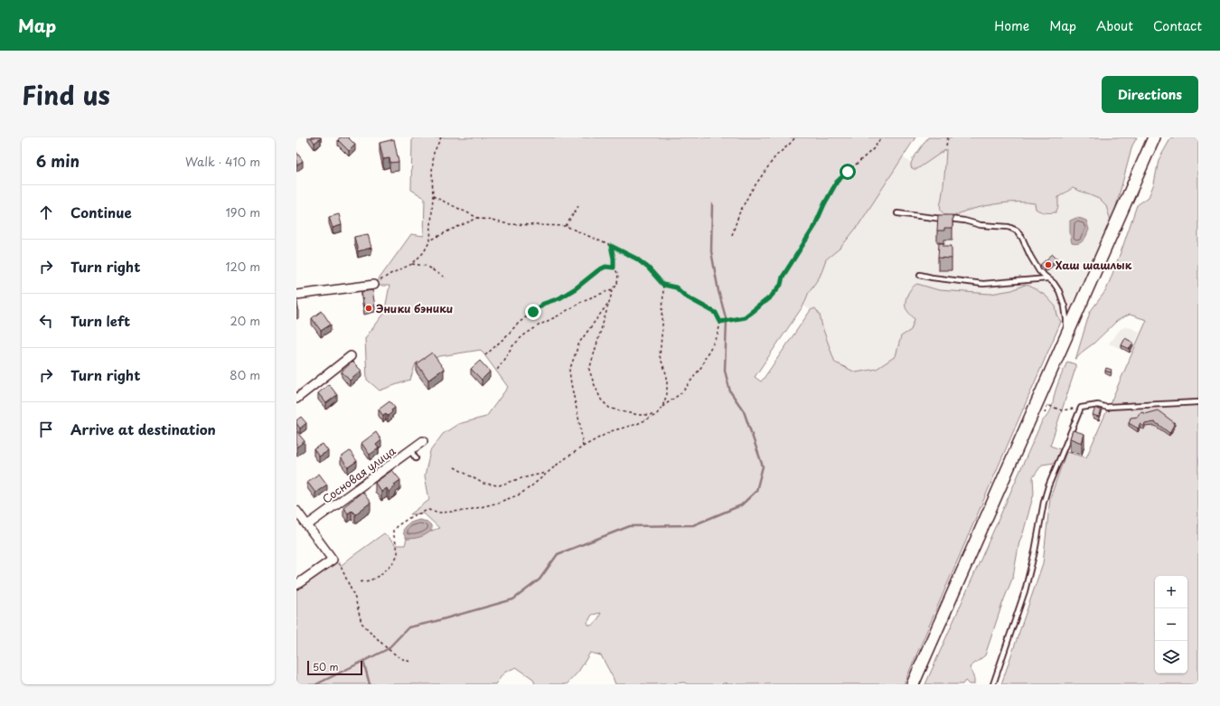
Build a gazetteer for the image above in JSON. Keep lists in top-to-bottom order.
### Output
{
  "streets": {
    "street": ["Сосновая улица"]
  },
  "places": ["Хаш шашлык", "Эники бэники"],
  "scale_bar": "50 m",
  "page": {
    "header": "Map",
    "nav": [
      "Home",
      "Map",
      "About",
      "Contact"
    ],
    "title": "Find us",
    "buttons": "Directions",
    "heading": ["6 min", "Walk · 410 m"],
    "list": [
      ["Continue", "190 m"],
      ["Turn right", "120 m"],
      ["Turn left", "20 m"],
      ["Turn right", "80 m"],
      "Arrive at destination"
    ],
    "map_buttons": ["+", "−"],
    "scale": "50 m"
  }
}
